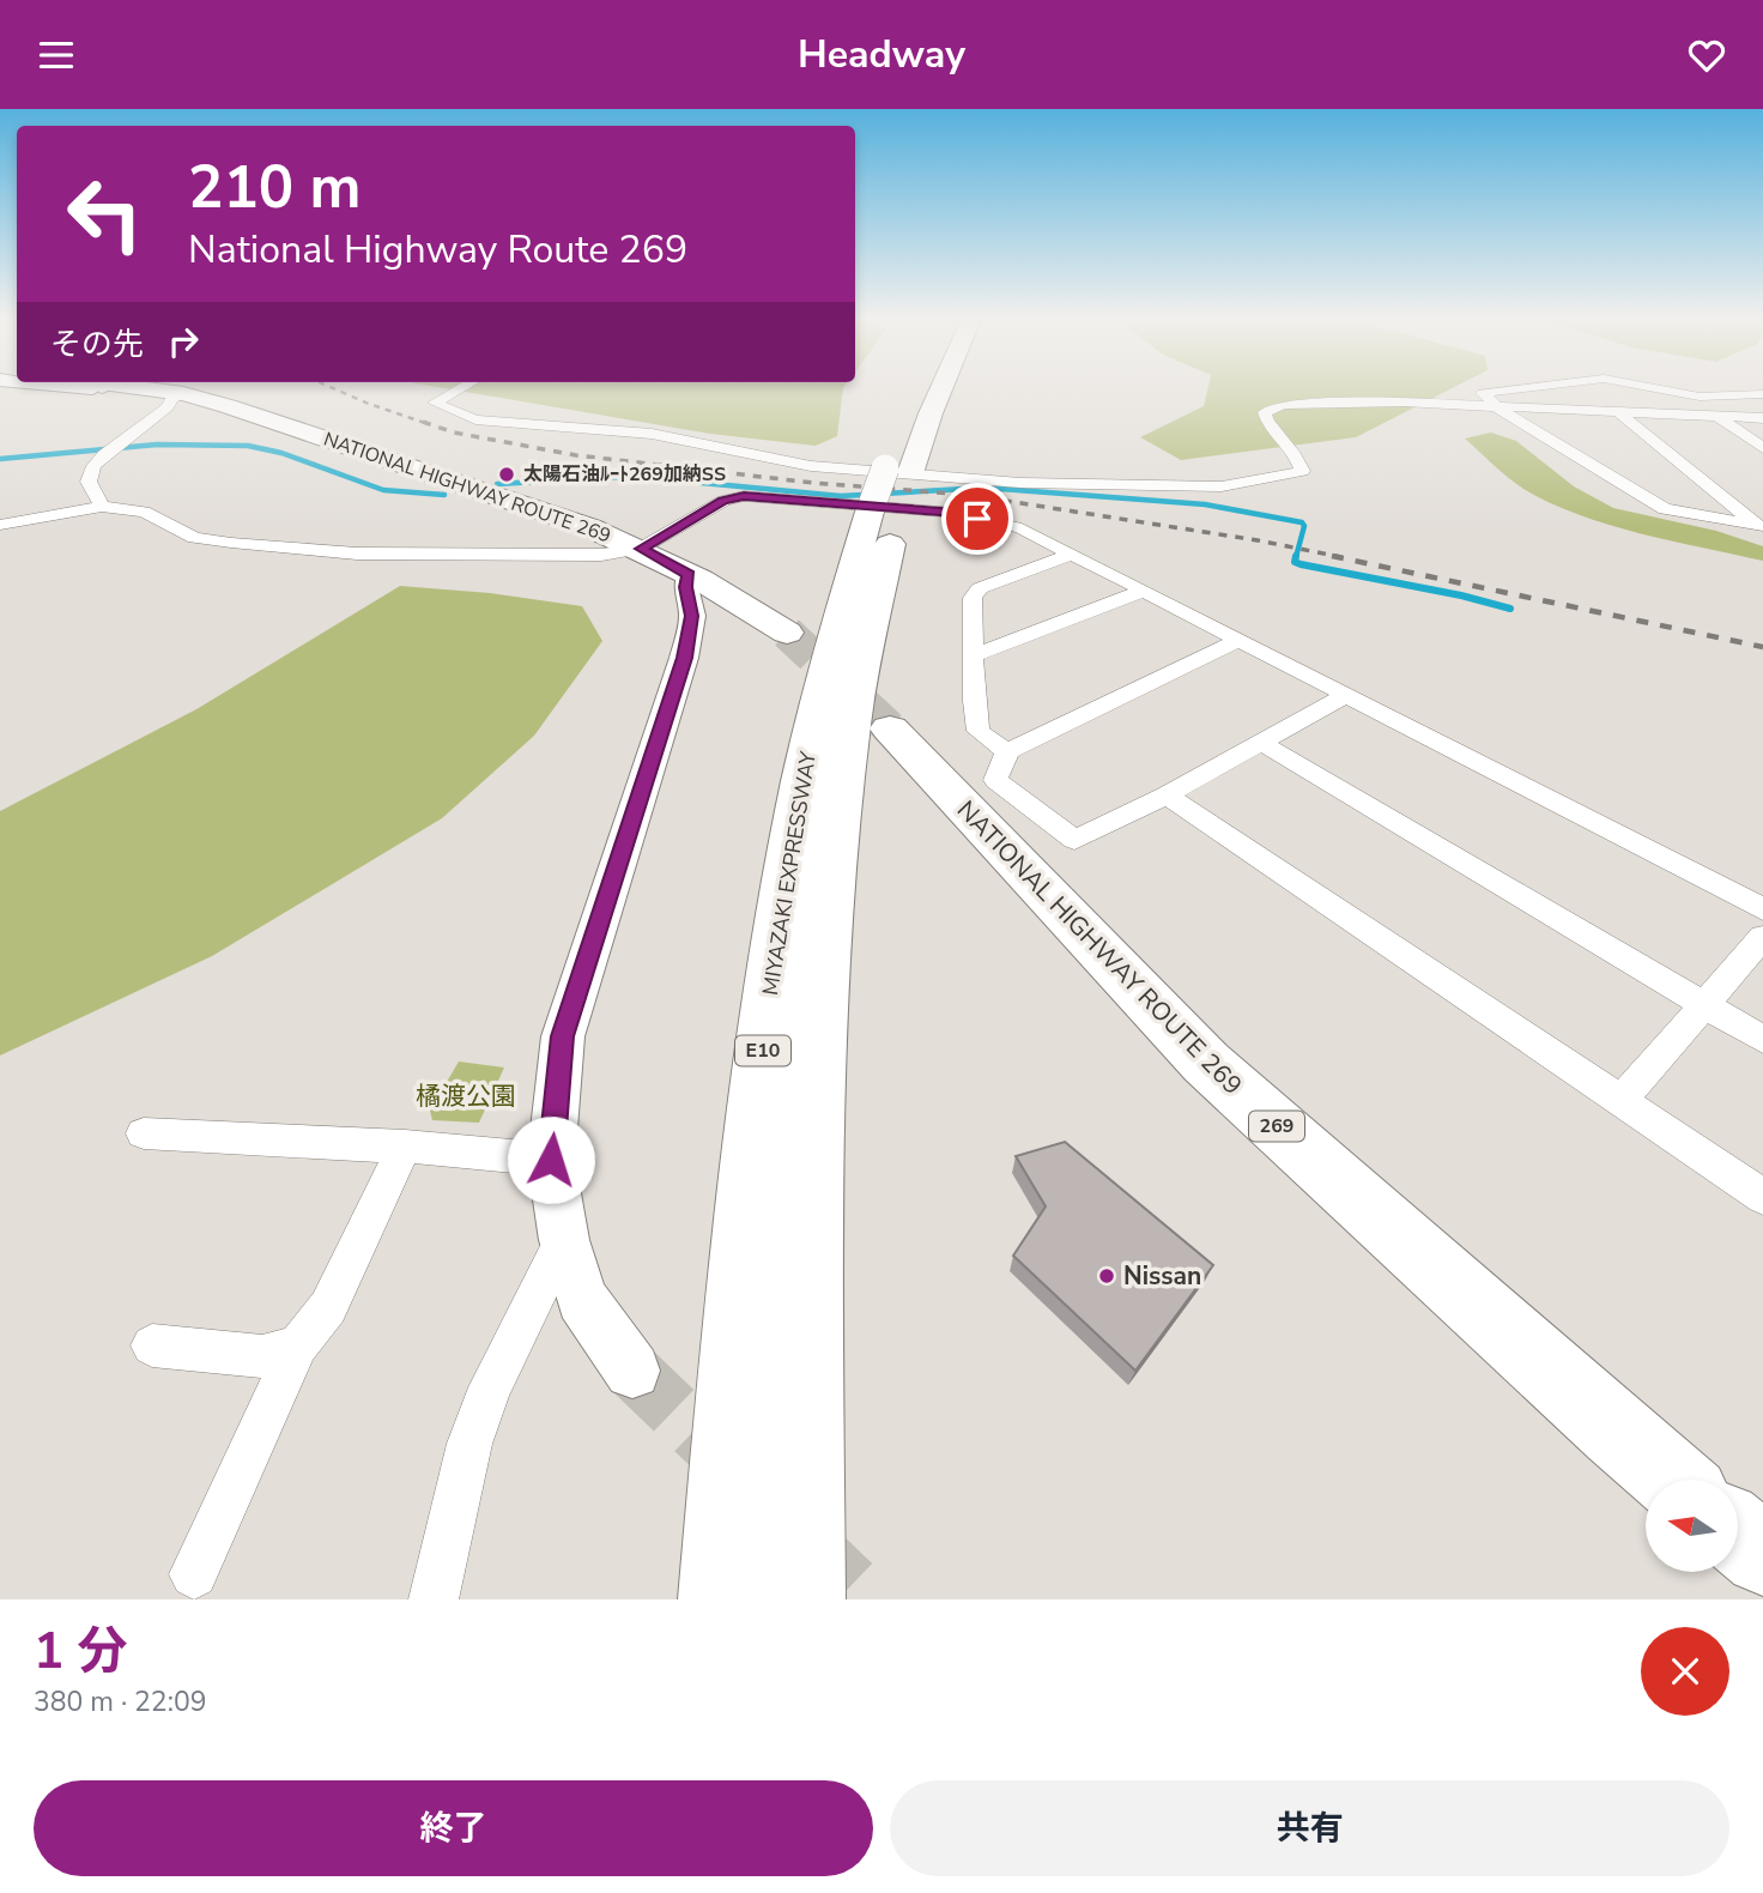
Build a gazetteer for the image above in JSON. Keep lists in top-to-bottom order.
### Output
{
  "streets": {
    "highway": [
      "NATIONAL HIGHWAY ROUTE 269",
      "MIYAZAKI EXPRESSWAY",
      "E10",
      "269"
    ]
  },
  "parks": ["橘渡公園"],
  "places": ["太陽石油ﾙｰﾄ269加納SS", "Nissan"],
  "north": "left",
  "page": {
    "header": "Headway",
    "turn": ["210 m", "National Highway Route 269"],
    "then": "その先",
    "heading": ["1 分", "380 m · 22:09"],
    "buttons": ["終了", "共有"]
  }
}
